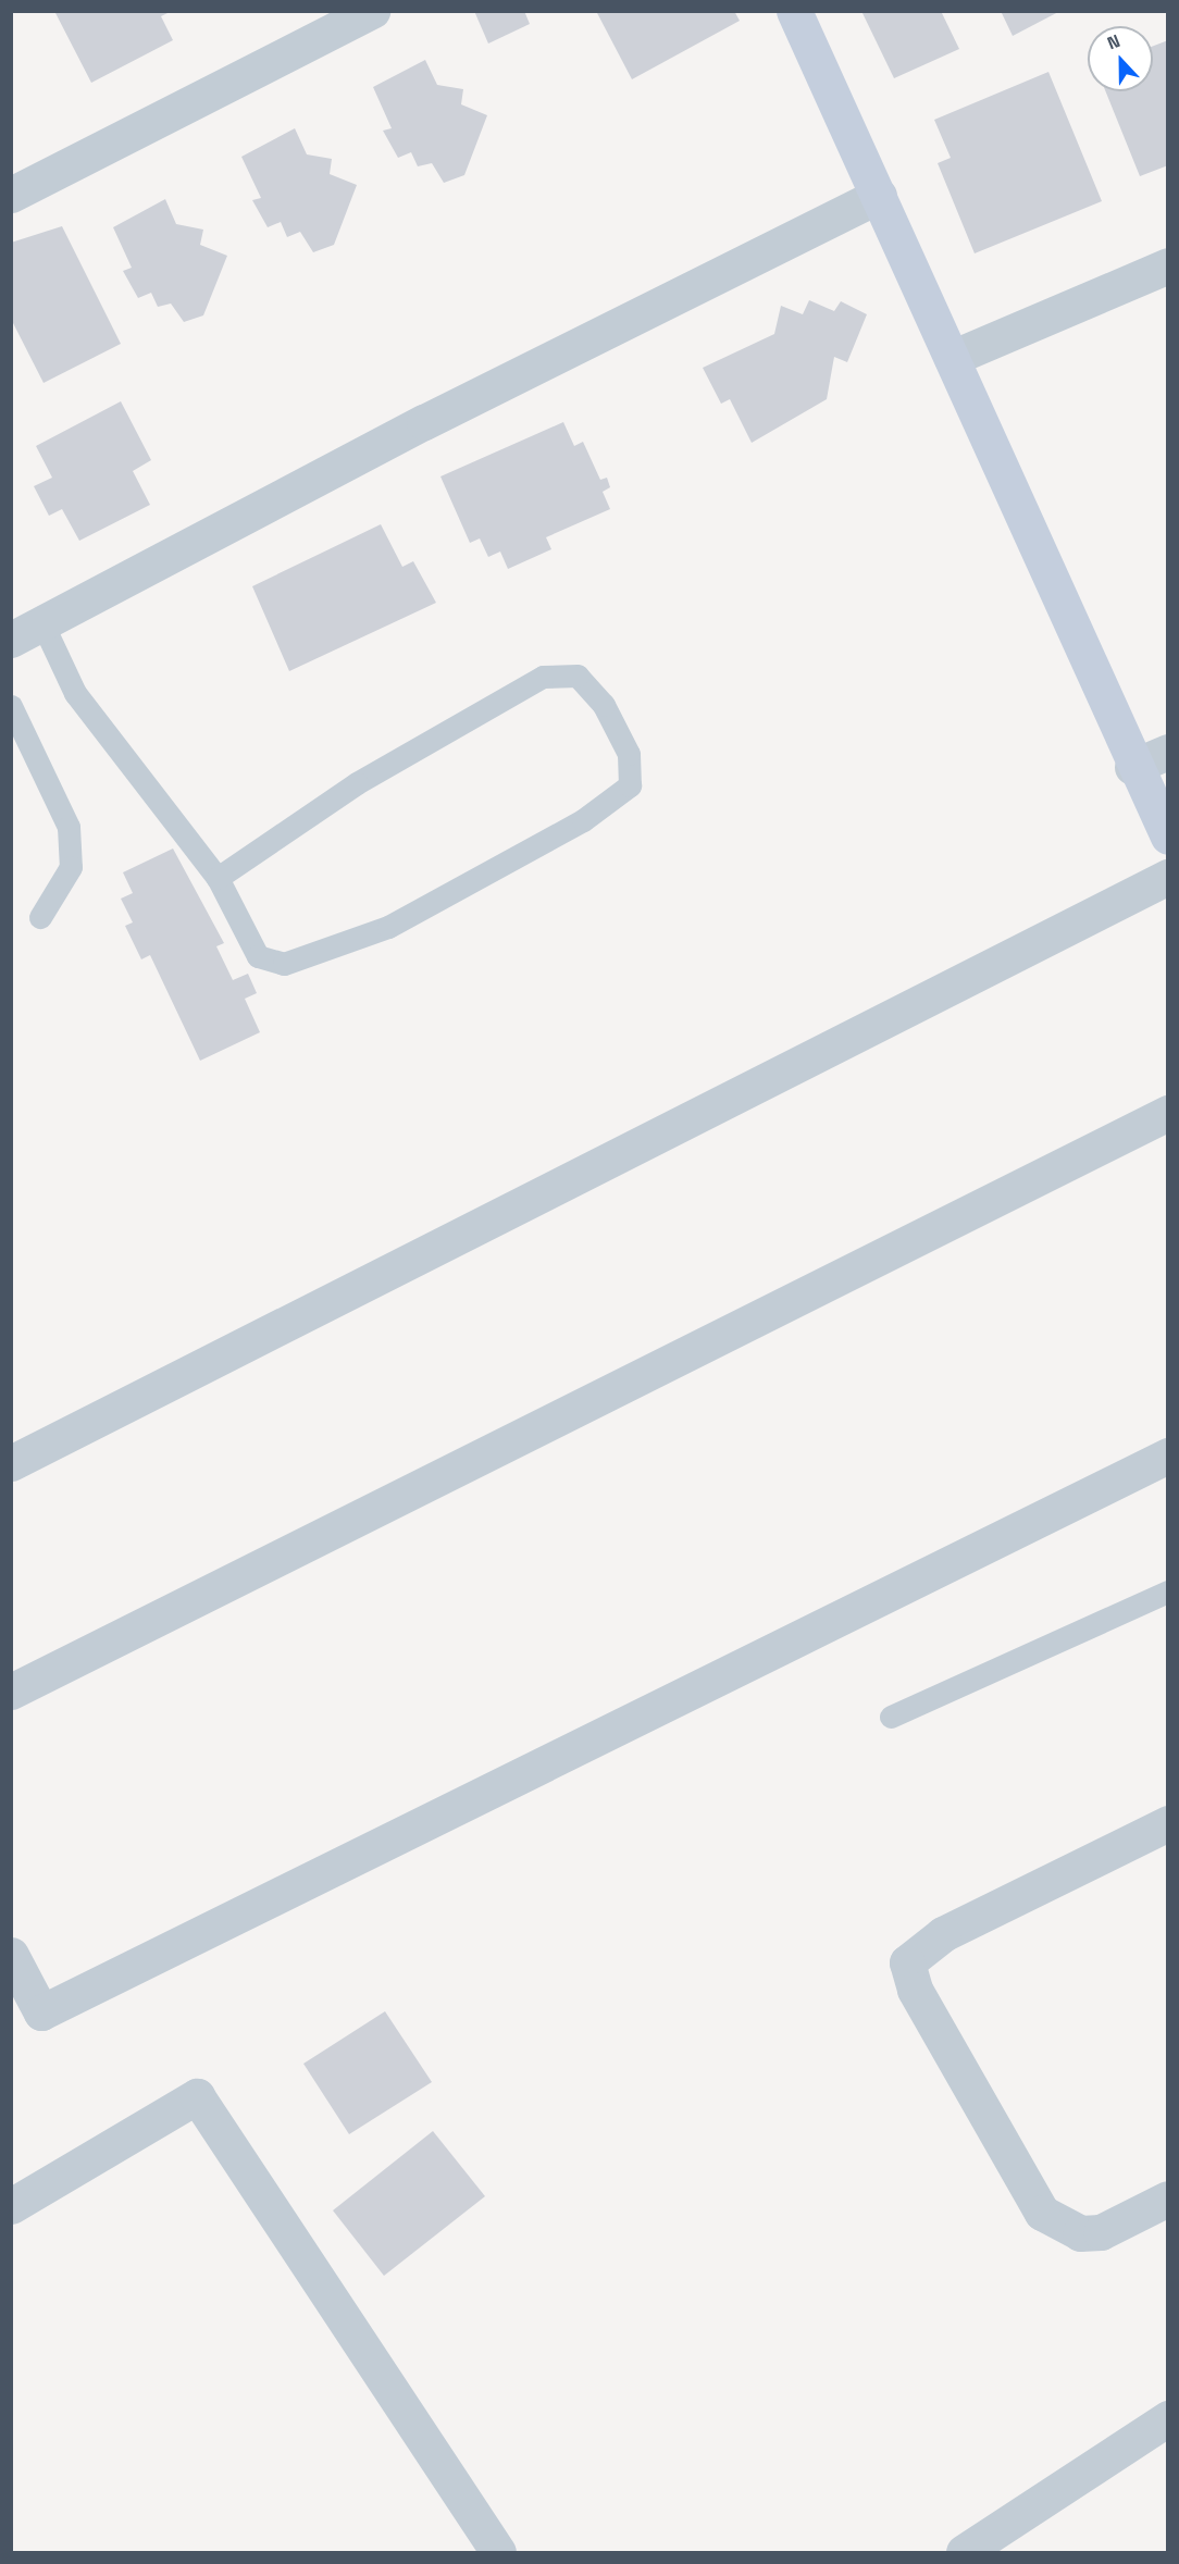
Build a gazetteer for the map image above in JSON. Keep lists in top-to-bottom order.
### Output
{
  "north": "top"
}
